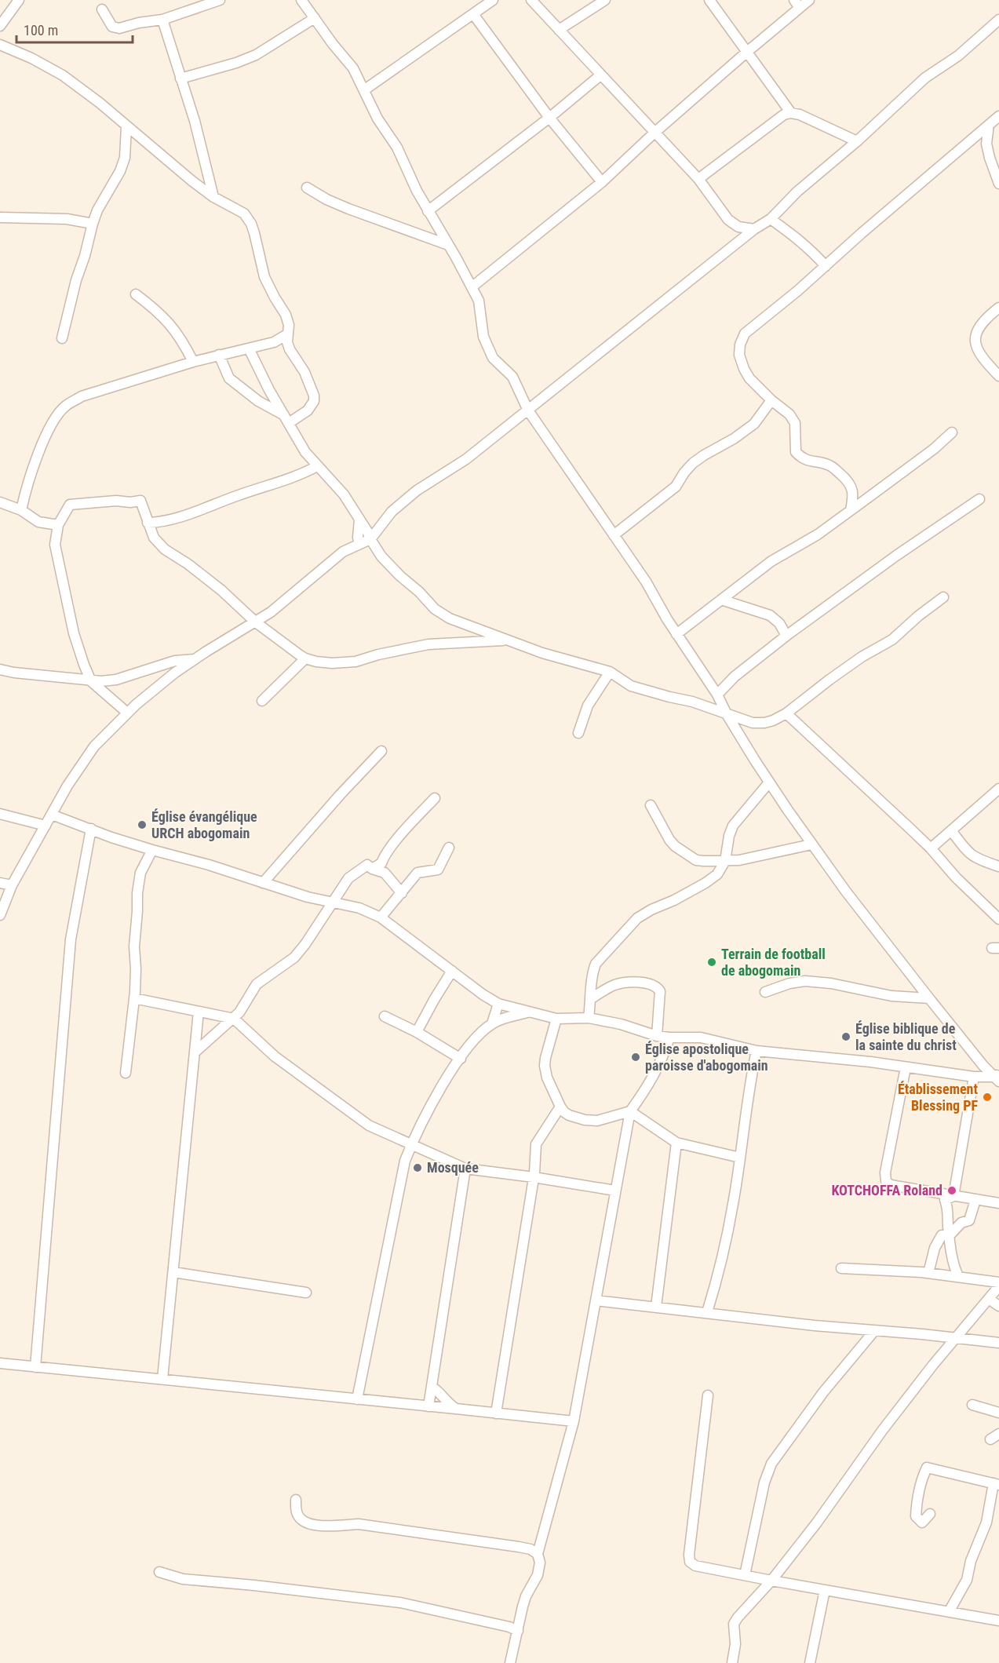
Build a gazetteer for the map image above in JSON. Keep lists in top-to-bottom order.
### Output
{
  "places": [
    "Église évangélique URCH abogomain",
    "Terrain de football de abogomain",
    "Église biblique de la sainte du christ",
    "Église apostolique paroisse d'abogomain",
    "Établissement Blessing PF",
    "Mosquée",
    "KOTCHOFFA Roland"
  ],
  "scale_bar": "100 m"
}
